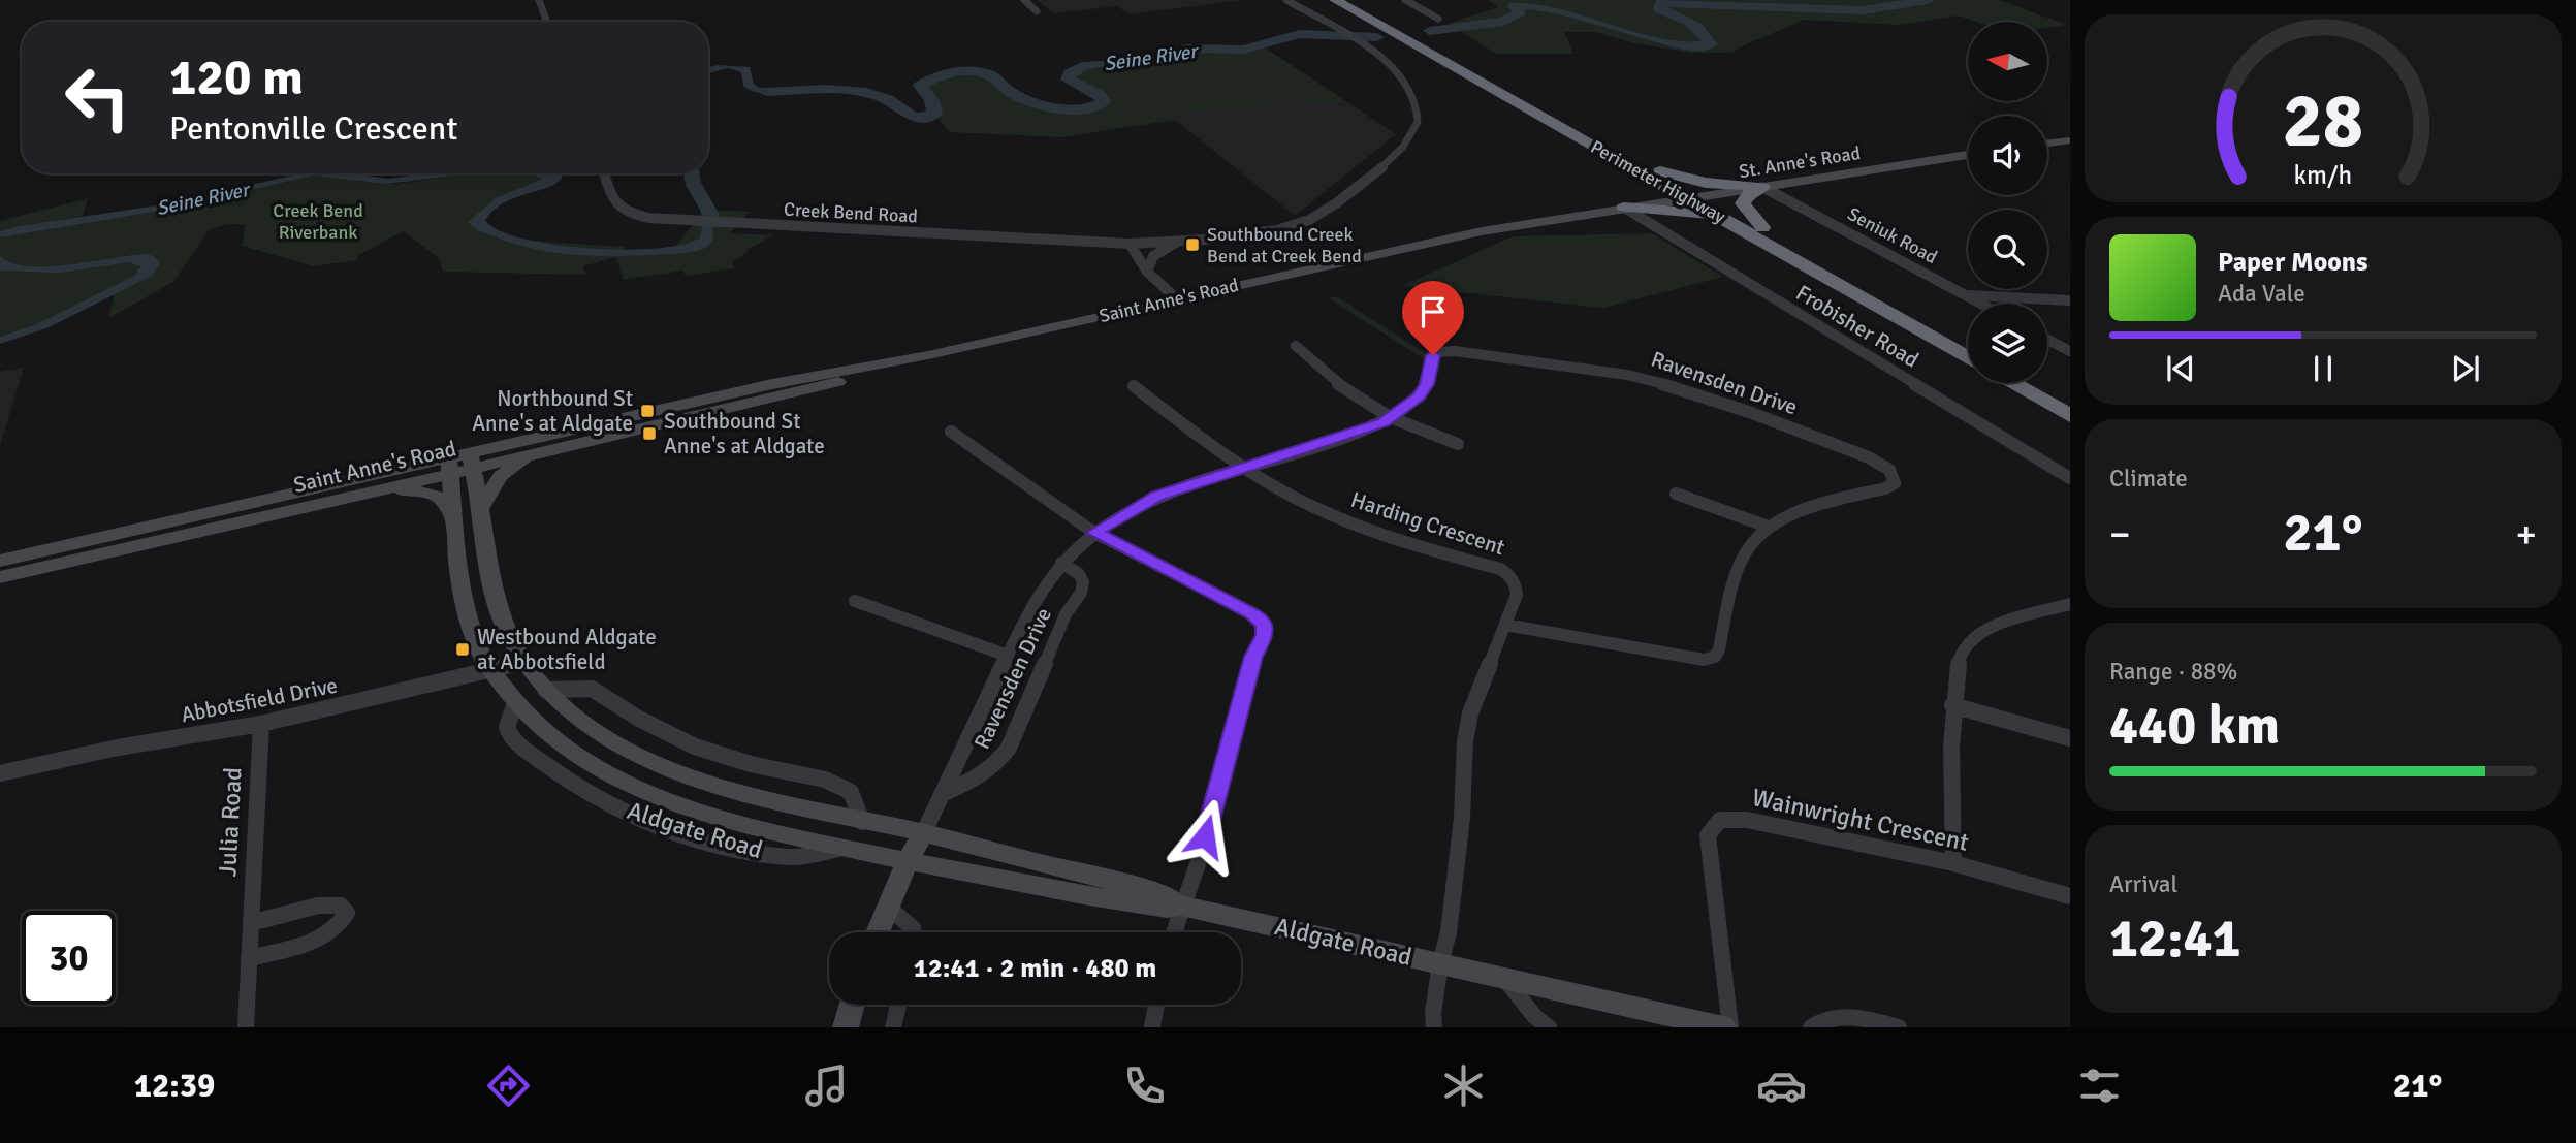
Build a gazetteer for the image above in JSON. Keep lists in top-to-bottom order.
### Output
{
  "streets": {
    "highway": ["Perimeter Highway"],
    "main road": ["St. Anne's Road", "Saint Anne's Road", "Aldgate Road"],
    "street": [
      "Creek Bend Road",
      "Seniuk Road",
      "Frobisher Road",
      "Ravensden Drive",
      "Harding Crescent",
      "Abbotsfield Drive",
      "Wainwright Crescent",
      "Julia Road"
    ]
  },
  "crossings": [
    ["St. Anne's Road", "Perimeter Highway"],
    ["St. Anne's Road", "Seniuk Road"],
    ["St. Anne's Road", "Saint Anne's Road"],
    ["St. Anne's Road", "Frobisher Road"],
    ["Saint Anne's Road", "Frobisher Road"],
    ["Saint Anne's Road", "Aldgate Road"],
    ["Ravensden Drive", "Harding Crescent"],
    ["Ravensden Drive", "Aldgate Road"],
    ["Harding Crescent", "Aldgate Road"],
    ["Abbotsfield Drive", "Julia Road"],
    ["Abbotsfield Drive", "Aldgate Road"]
  ],
  "water": ["Seine River"],
  "parks": ["Creek Bend Riverbank"],
  "places": {
    "transit": [
      "Southbound Creek Bend at Creek Bend",
      "Northbound St Anne's at Aldgate",
      "Southbound St Anne's at Aldgate",
      "Westbound Aldgate at Abbotsfield"
    ]
  },
  "north": "left",
  "page": {
    "turn": ["120 m", "Pentonville Crescent"],
    "song": ["Paper Moons", "Ada Vale"],
    "tile": [
      "Climate",
      ["Range · 88%", "440 km"],
      ["Arrival", "12:41"]
    ],
    "heat": ["−", "21°", "+"],
    "limit": "30",
    "trip": "12:41 · 2 min · 480 m",
    "tabs": ["12:39", "21°"],
    "gauge": ["28", "km/h"]
  }
}
